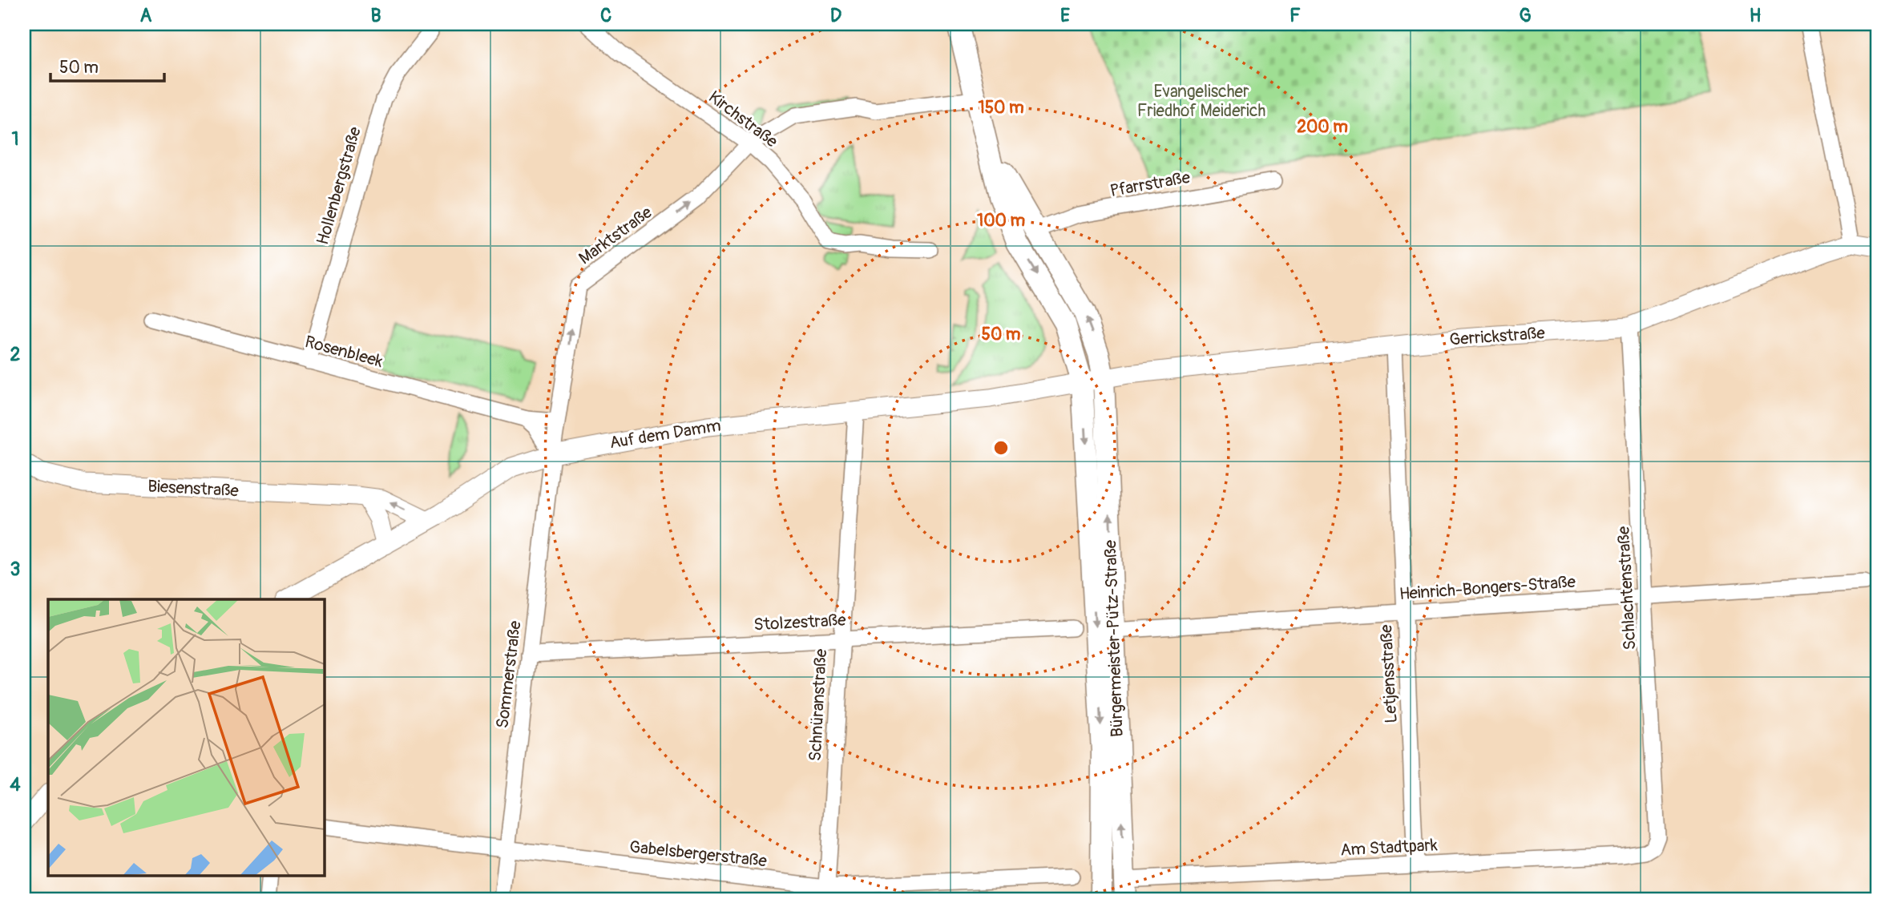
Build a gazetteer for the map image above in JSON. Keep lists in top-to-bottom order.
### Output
{
  "streets": {
    "main road": ["Bürgermeister-Pütz-Straße"],
    "street": [
      "Kirchstraße",
      "Pfarrstraße",
      "Hollenbergstraße",
      "Marktstraße",
      "Gerrickstraße",
      "Rosenbleek",
      "Auf dem Damm",
      "Biesenstraße",
      "Heinrich-Bongers-Straße",
      "Schlachtenstraße",
      "Stolzestraße",
      "Letjensstraße",
      "Sommerstraße",
      "Schnüranstraße",
      "Am Stadtpark",
      "Gabelsbergerstraße"
    ]
  },
  "crossings": [
    ["Kirchstraße", "Marktstraße"],
    ["Pfarrstraße", "Bürgermeister-Pütz-Straße"],
    ["Hollenbergstraße", "Rosenbleek"],
    ["Marktstraße", "Rosenbleek"],
    ["Marktstraße", "Auf dem Damm"],
    ["Marktstraße", "Sommerstraße"],
    ["Gerrickstraße", "Auf dem Damm"],
    ["Gerrickstraße", "Schlachtenstraße"],
    ["Gerrickstraße", "Bürgermeister-Pütz-Straße"],
    ["Gerrickstraße", "Letjensstraße"],
    ["Auf dem Damm", "Biesenstraße"],
    ["Auf dem Damm", "Bürgermeister-Pütz-Straße"],
    ["Auf dem Damm", "Sommerstraße"],
    ["Auf dem Damm", "Schnüranstraße"],
    ["Heinrich-Bongers-Straße", "Schlachtenstraße"],
    ["Heinrich-Bongers-Straße", "Bürgermeister-Pütz-Straße"],
    ["Heinrich-Bongers-Straße", "Letjensstraße"],
    ["Schlachtenstraße", "Am Stadtpark"],
    ["Stolzestraße", "Sommerstraße"],
    ["Stolzestraße", "Schnüranstraße"],
    ["Bürgermeister-Pütz-Straße", "Am Stadtpark"],
    ["Letjensstraße", "Am Stadtpark"],
    ["Sommerstraße", "Gabelsbergerstraße"],
    ["Schnüranstraße", "Gabelsbergerstraße"]
  ],
  "one_way": ["Marktstraße"],
  "parks": ["Evangelischer Friedhof Meiderich"],
  "scale_bar": "50 m",
  "grid": {
    "columns": [
      "A",
      "B",
      "C",
      "D",
      "E",
      "F",
      "G",
      "H"
    ],
    "rows": [
      "1",
      "2",
      "3",
      "4"
    ]
  },
  "rings": [
    "150 m",
    "200 m",
    "100 m",
    "50 m"
  ]
}
